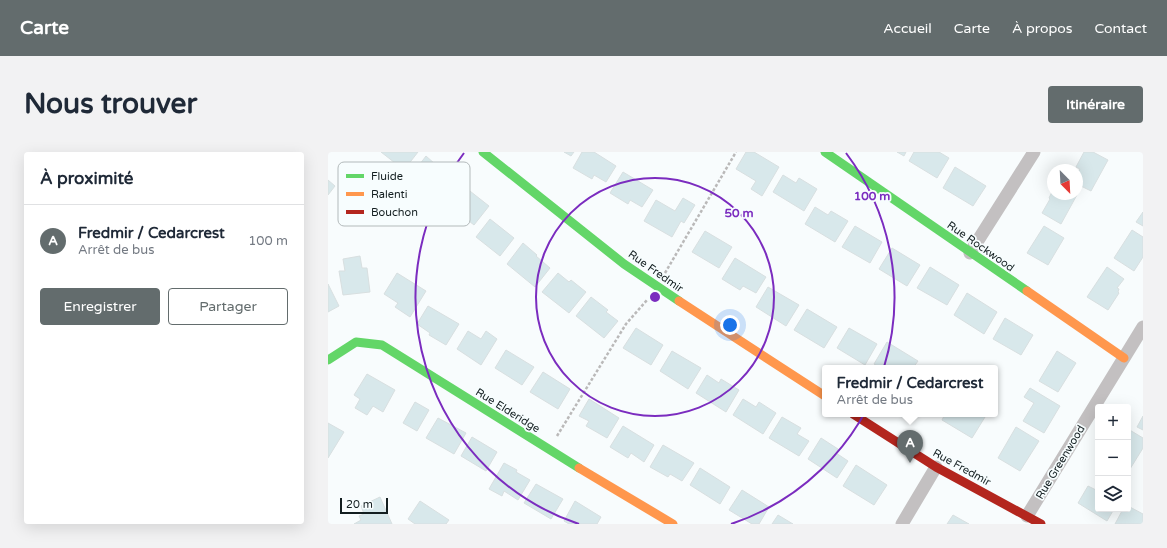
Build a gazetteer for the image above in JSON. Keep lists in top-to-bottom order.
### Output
{
  "streets": {
    "street": [
      "Rue Rockwood",
      "Rue Fredmir",
      "Rue Elderidge",
      "Rue Greenwood"
    ]
  },
  "crossings": [
    ["Rue Rockwood", "Rue Greenwood"],
    ["Rue Fredmir", "Rue Greenwood"]
  ],
  "legend": ["Fluide", "Ralenti", "Bouchon"],
  "scale_bar": "20 m",
  "north": "bottom right",
  "page": {
    "header": "Carte",
    "nav": [
      "Accueil",
      "Carte",
      "À propos",
      "Contact"
    ],
    "buttons": [
      "Itinéraire",
      ["Enregistrer", "Partager"]
    ],
    "title": "Nous trouver",
    "heading": "À proximité",
    "list": [
      {
        "mark": "A",
        "name": "Fredmir / Cedarcrest",
        "note": "Arrêt de bus",
        "value": "100 m"
      }
    ],
    "popup": ["Fredmir / Cedarcrest", "Arrêt de bus"],
    "map_buttons": ["+", "−"],
    "pins": "A",
    "scale": "20 m"
  },
  "rings": ["100 m", "50 m"]
}
